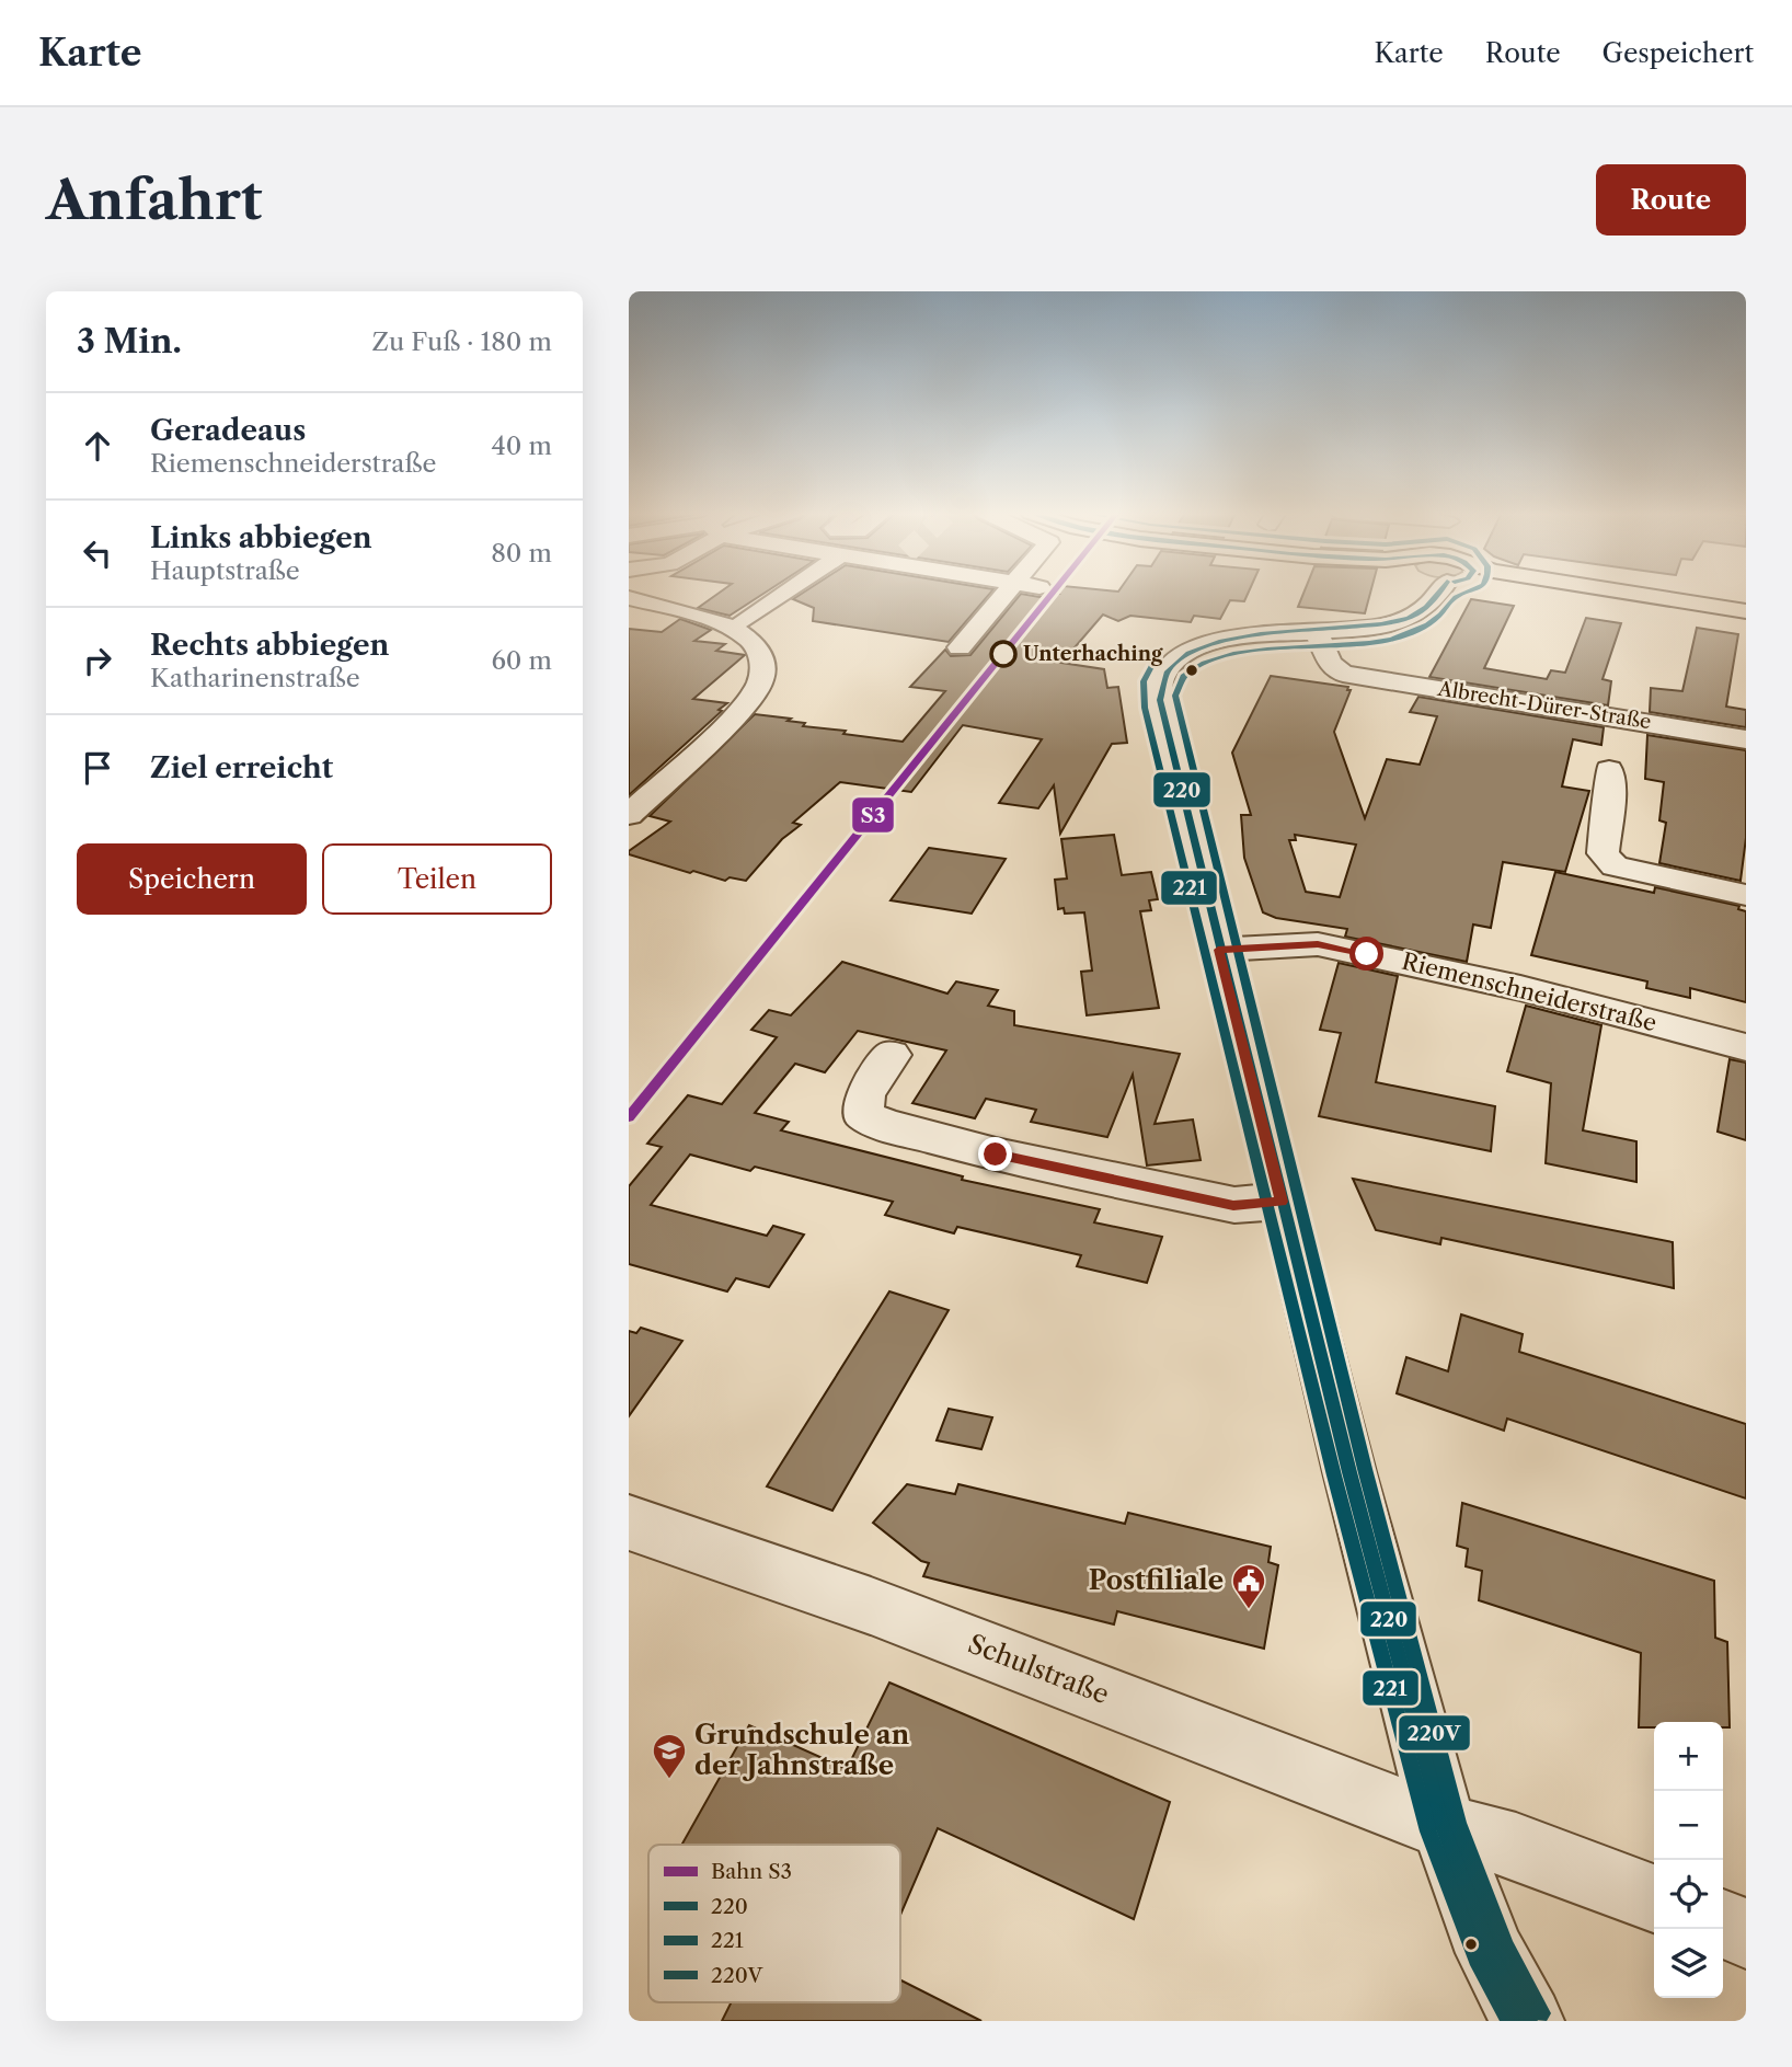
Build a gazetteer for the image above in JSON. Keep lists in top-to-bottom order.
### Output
{
  "streets": {
    "street": ["Albrecht-Dürer-Straße", "Riemenschneiderstraße", "Schulstraße"]
  },
  "places": {
    "other": ["Unterhaching"],
    "public building": ["Postfiliale"],
    "school or university": ["Grundschule an der Jahnstraße"]
  },
  "lines": [
    "rail line S3",
    "transit line 220",
    "transit line 220V",
    "transit line 221"
  ],
  "legend": [
    "Bahn S3",
    "220",
    "221",
    "220V"
  ],
  "page": {
    "header": "Karte",
    "nav": ["Karte", "Route", "Gespeichert"],
    "buttons": [
      "Route",
      ["Speichern", "Teilen"]
    ],
    "title": "Anfahrt",
    "heading": ["3 Min.", "Zu Fuß · 180 m"],
    "list": [
      ["Geradeaus", "Riemenschneiderstraße", "40 m"],
      ["Links abbiegen", "Hauptstraße", "80 m"],
      ["Rechts abbiegen", "Katharinenstraße", "60 m"],
      "Ziel erreicht"
    ],
    "map_buttons": ["+", "−"]
  }
}
